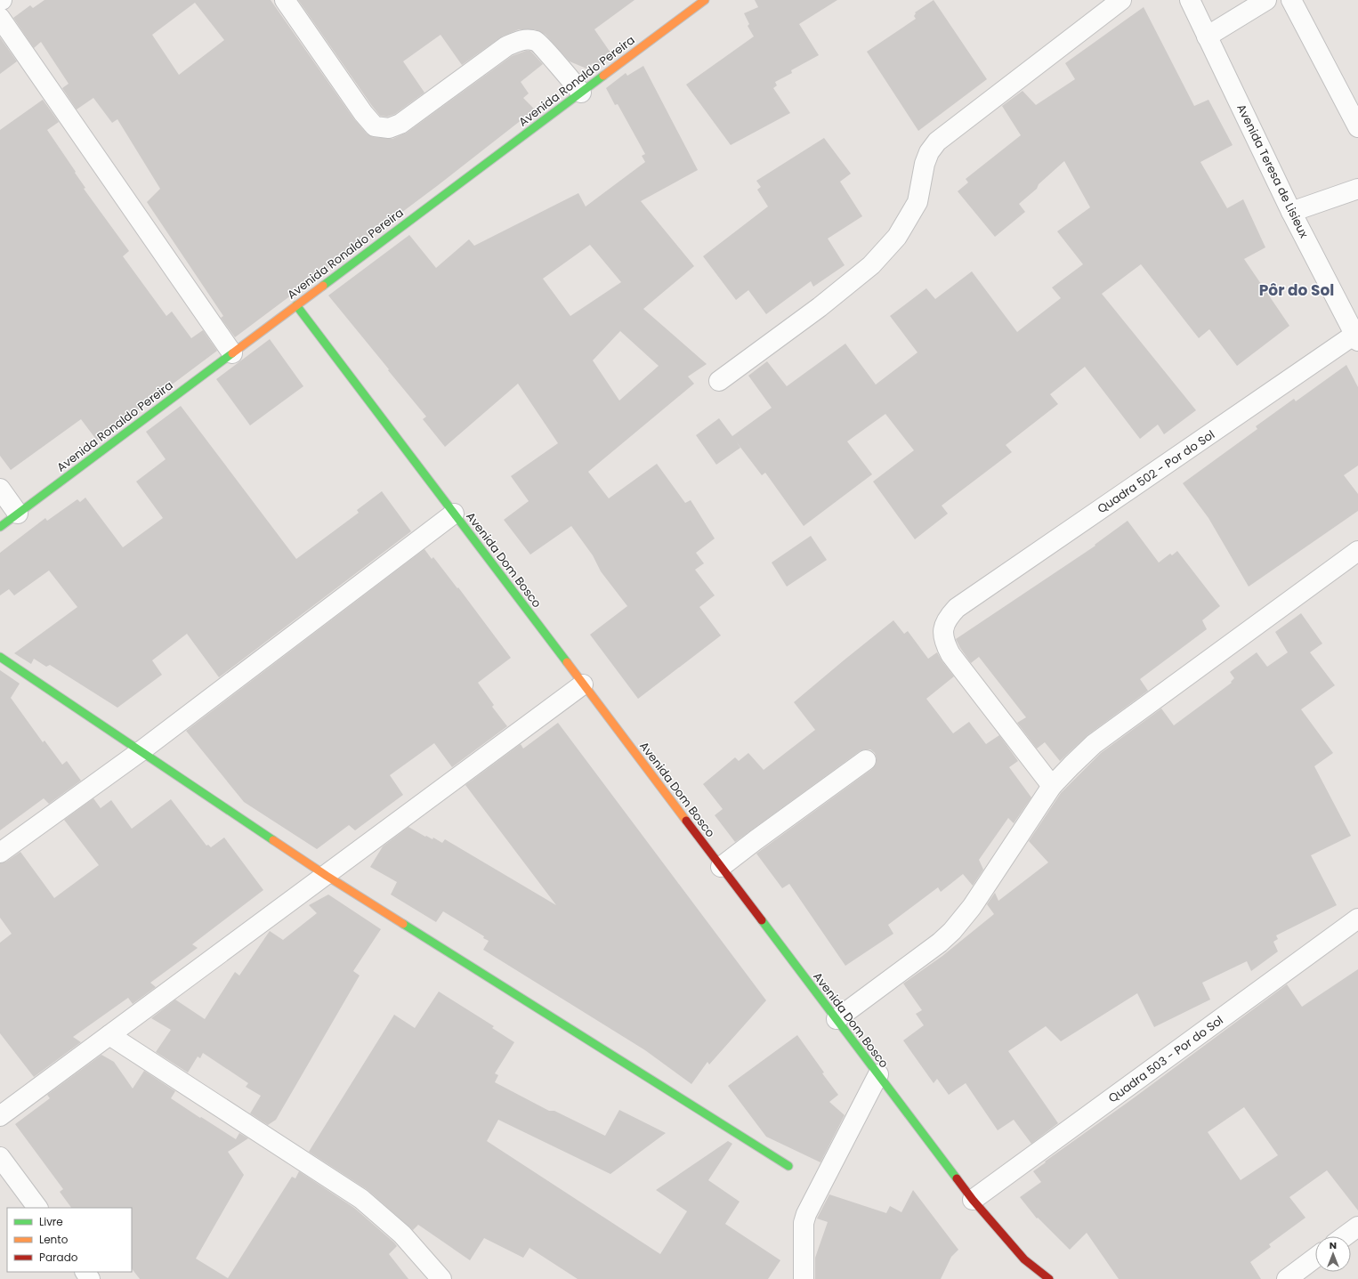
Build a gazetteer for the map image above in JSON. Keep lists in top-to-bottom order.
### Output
{
  "streets": {
    "street": [
      "Avenida Ronaldo Pereira",
      "Avenida Teresa de Lisieux",
      "Quadra 502 - Por do Sol",
      "Avenida Dom Bosco",
      "Quadra 503 - Por do Sol"
    ]
  },
  "crossings": [
    ["Avenida Ronaldo Pereira", "Avenida Dom Bosco"],
    ["Avenida Teresa de Lisieux", "Quadra 502 - Por do Sol"],
    ["Avenida Dom Bosco", "Quadra 503 - Por do Sol"]
  ],
  "districts": ["Pôr do Sol"],
  "legend": ["Livre", "Lento", "Parado"],
  "north": "top"
}
